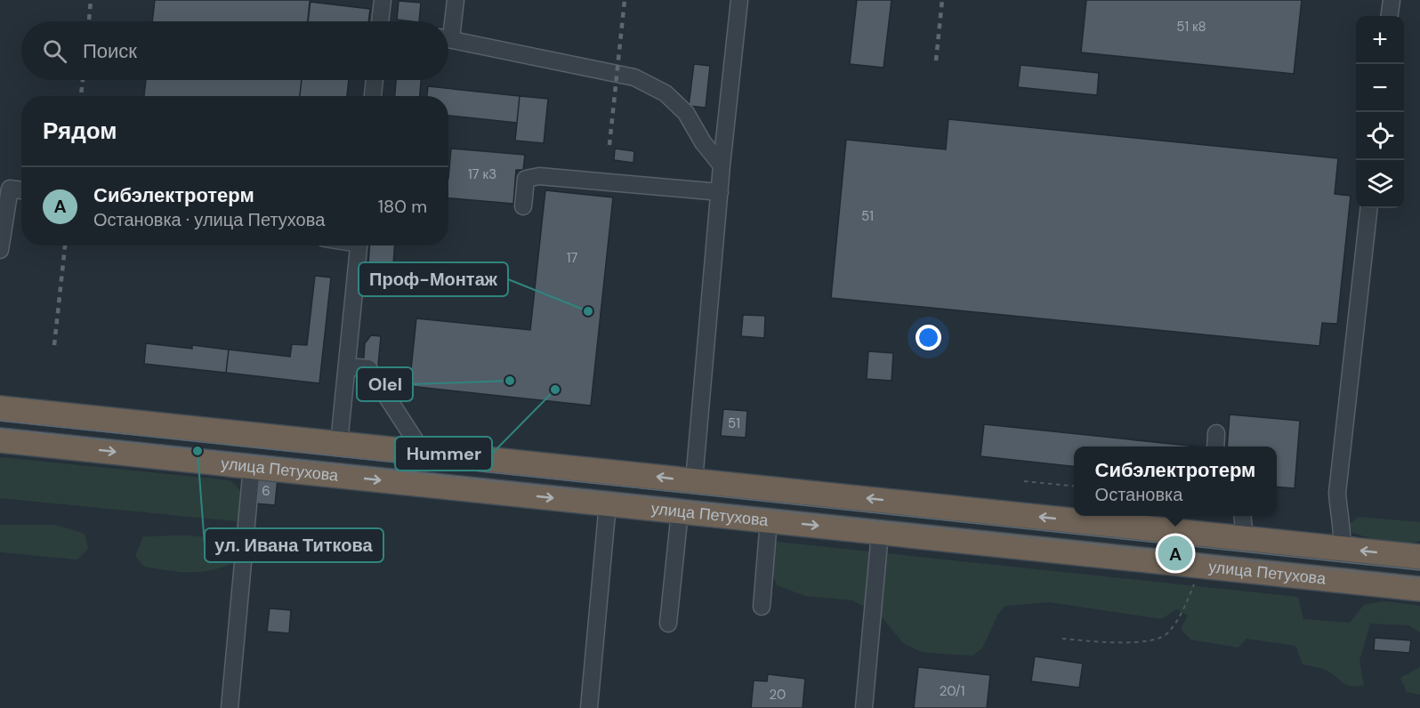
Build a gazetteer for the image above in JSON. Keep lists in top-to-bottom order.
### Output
{
  "streets": {
    "highway": ["улица Петухова"]
  },
  "places": [
    "Проф-Монтаж",
    "Olel",
    "Hummer",
    "ул. Ивана Титкова"
  ],
  "house_numbers": [
    "51 к8",
    "17 к3",
    "51",
    "17",
    "51",
    "6",
    "20/1",
    "20"
  ],
  "page": {
    "map_buttons": ["+", "−"],
    "search": "Поиск",
    "heading": "Рядом",
    "list": [
      {
        "mark": "A",
        "name": "Сибэлектротерм",
        "note": "Остановка · улица Петухова",
        "value": "180 m"
      }
    ],
    "popup": ["Сибэлектротерм", "Остановка"],
    "pins": "A"
  }
}
